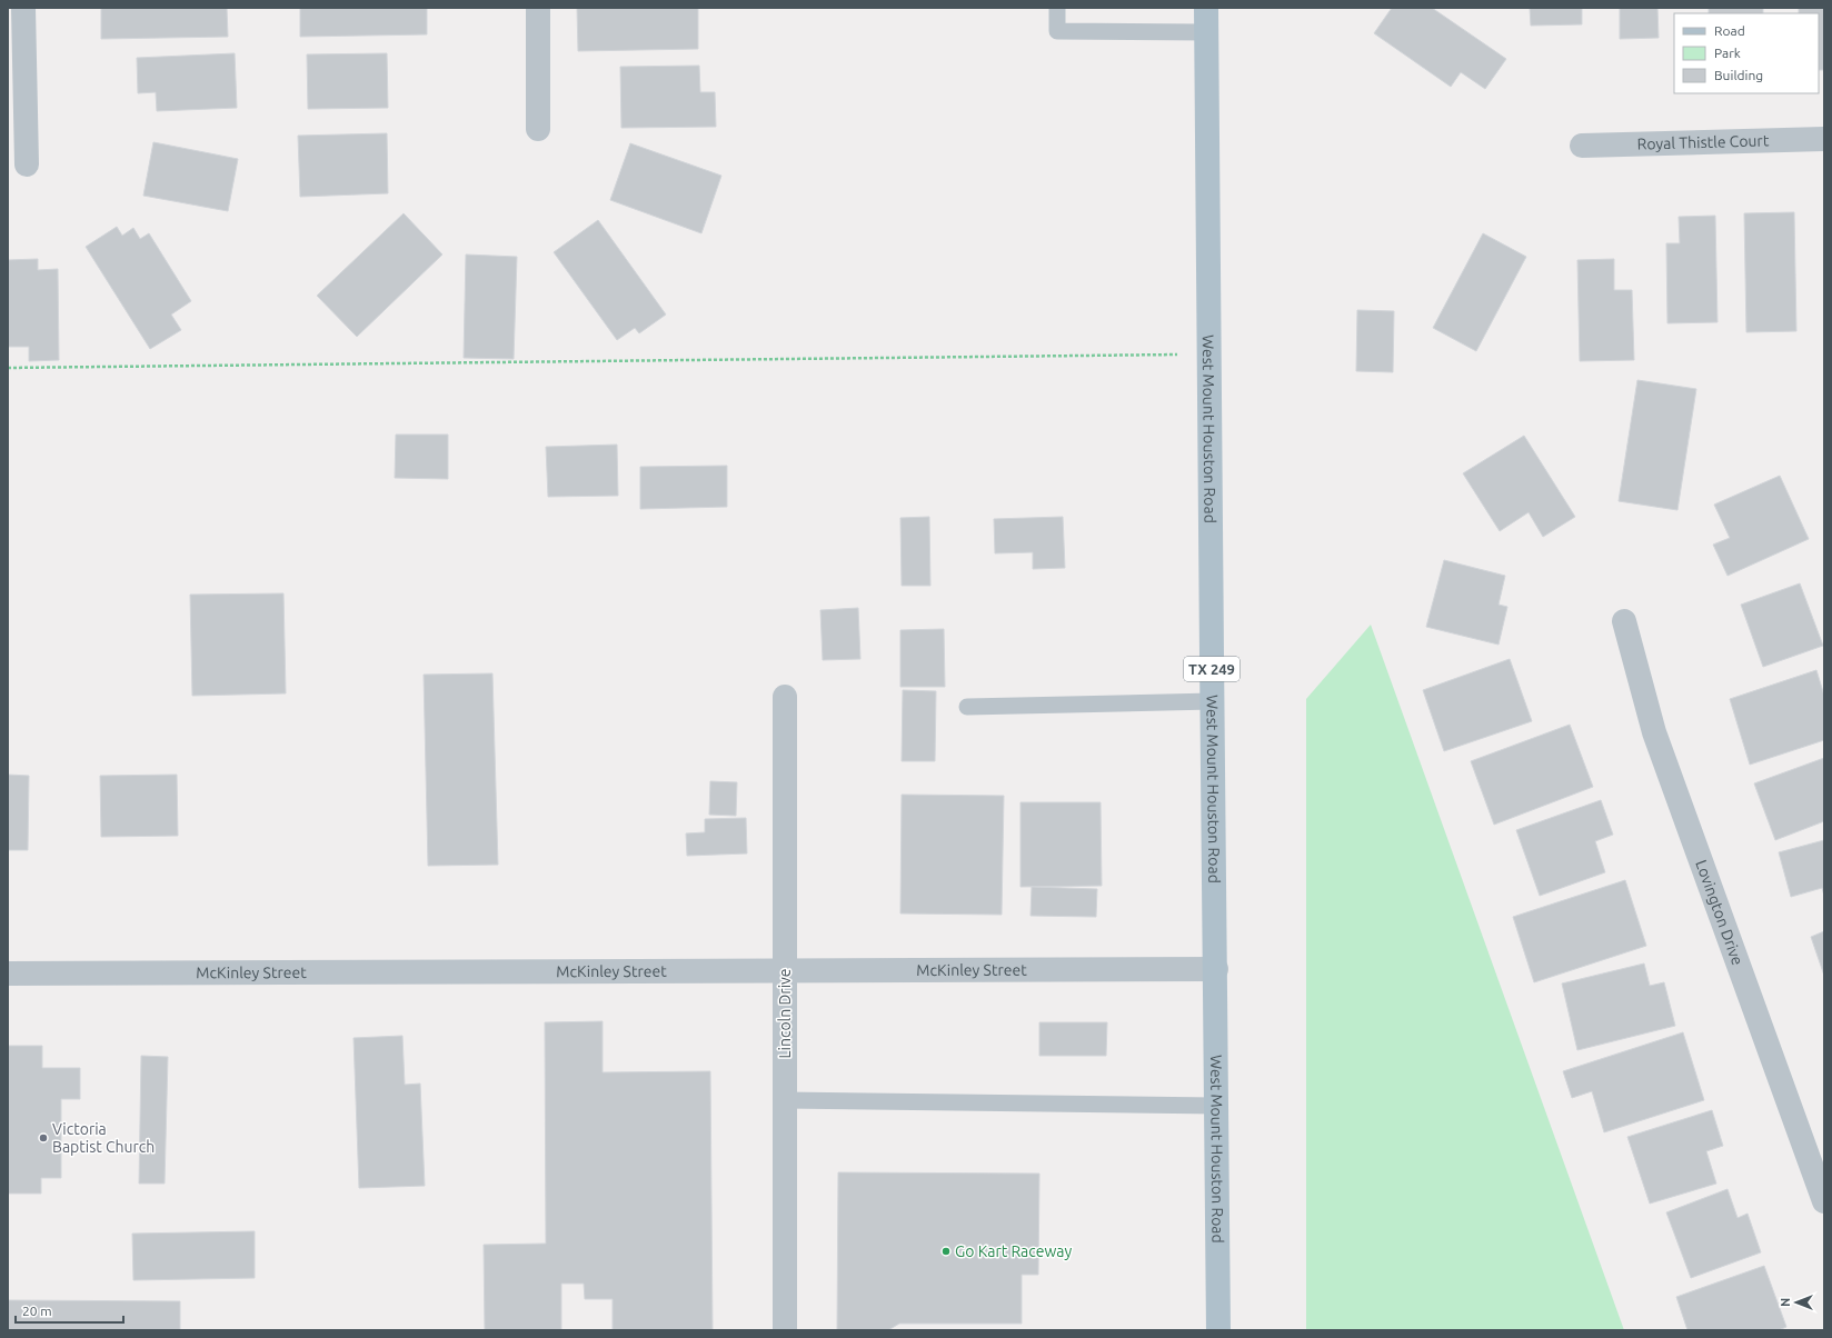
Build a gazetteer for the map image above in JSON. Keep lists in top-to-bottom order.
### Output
{
  "streets": {
    "main road": ["West Mount Houston Road", "TX 249"],
    "street": [
      "Royal Thistle Court",
      "Lovington Drive",
      "McKinley Street",
      "Lincoln Drive"
    ]
  },
  "crossings": [
    ["West Mount Houston Road", "McKinley Street"],
    ["McKinley Street", "Lincoln Drive"]
  ],
  "places": ["Victoria Baptist Church", "Go Kart Raceway"],
  "legend": ["Road", "Park", "Building"],
  "scale_bar": "20 m",
  "north": "left"
}
